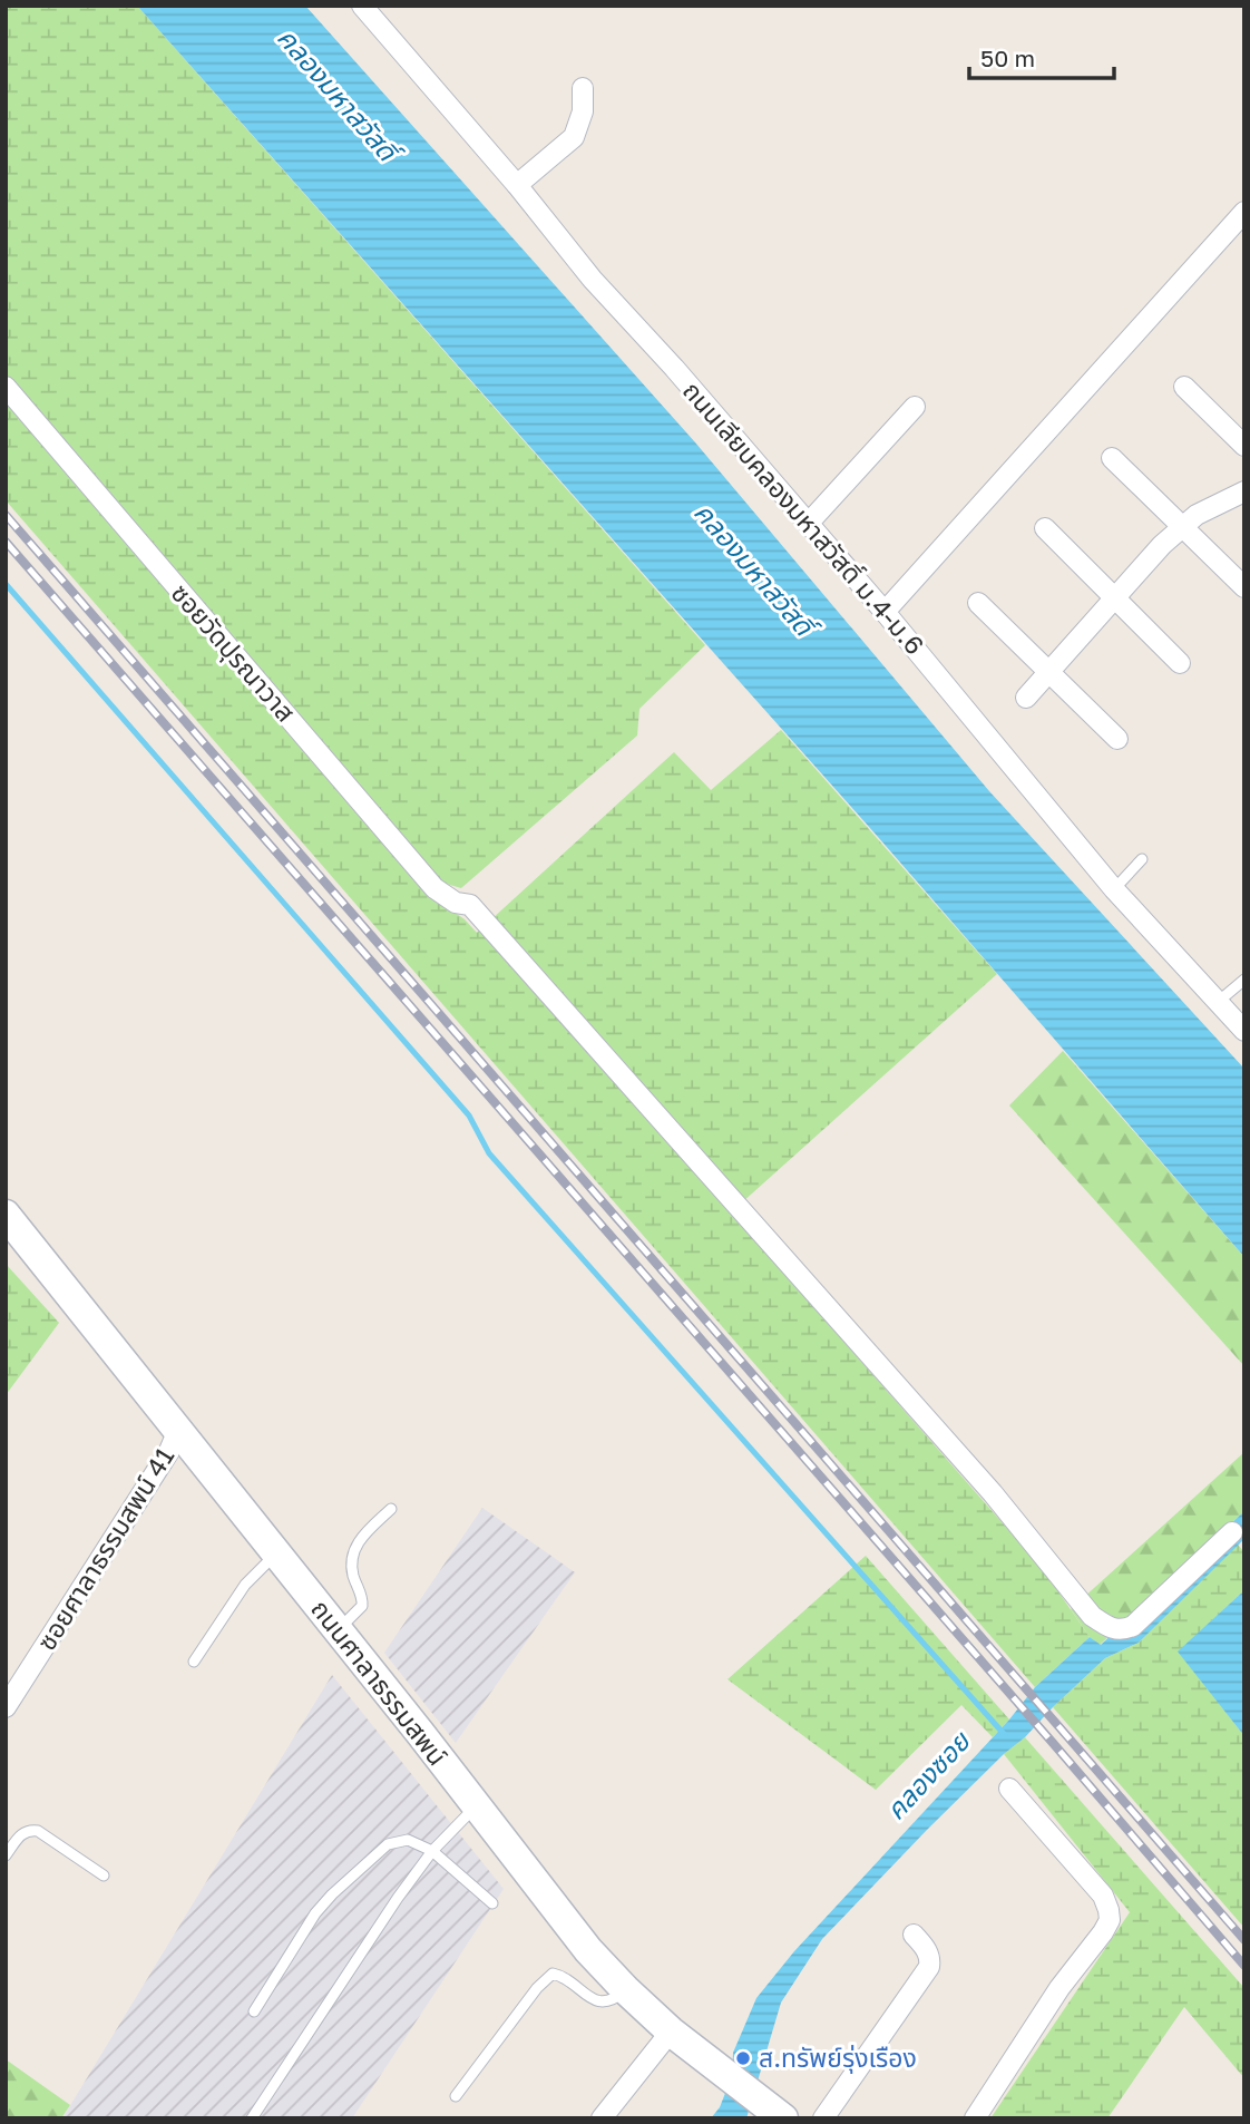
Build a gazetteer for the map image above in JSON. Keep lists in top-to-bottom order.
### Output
{
  "streets": {
    "street": [
      "ถนนเลียบคลองมหาสวัสดิ์ ม.4-ม.6",
      "ซอยวัดปุรณาวาส",
      "ซอยศาลาธรรมสพน์ 41",
      "ถนนศาลาธรรมสพน์"
    ]
  },
  "crossings": [
    ["ซอยศาลาธรรมสพน์ 41", "ถนนศาลาธรรมสพน์"]
  ],
  "water": ["คลองมหาสวัสดิ์", "คลองซอย"],
  "places": ["ส.ทรัพย์รุ่งเรือง"],
  "scale_bar": "50 m"
}
